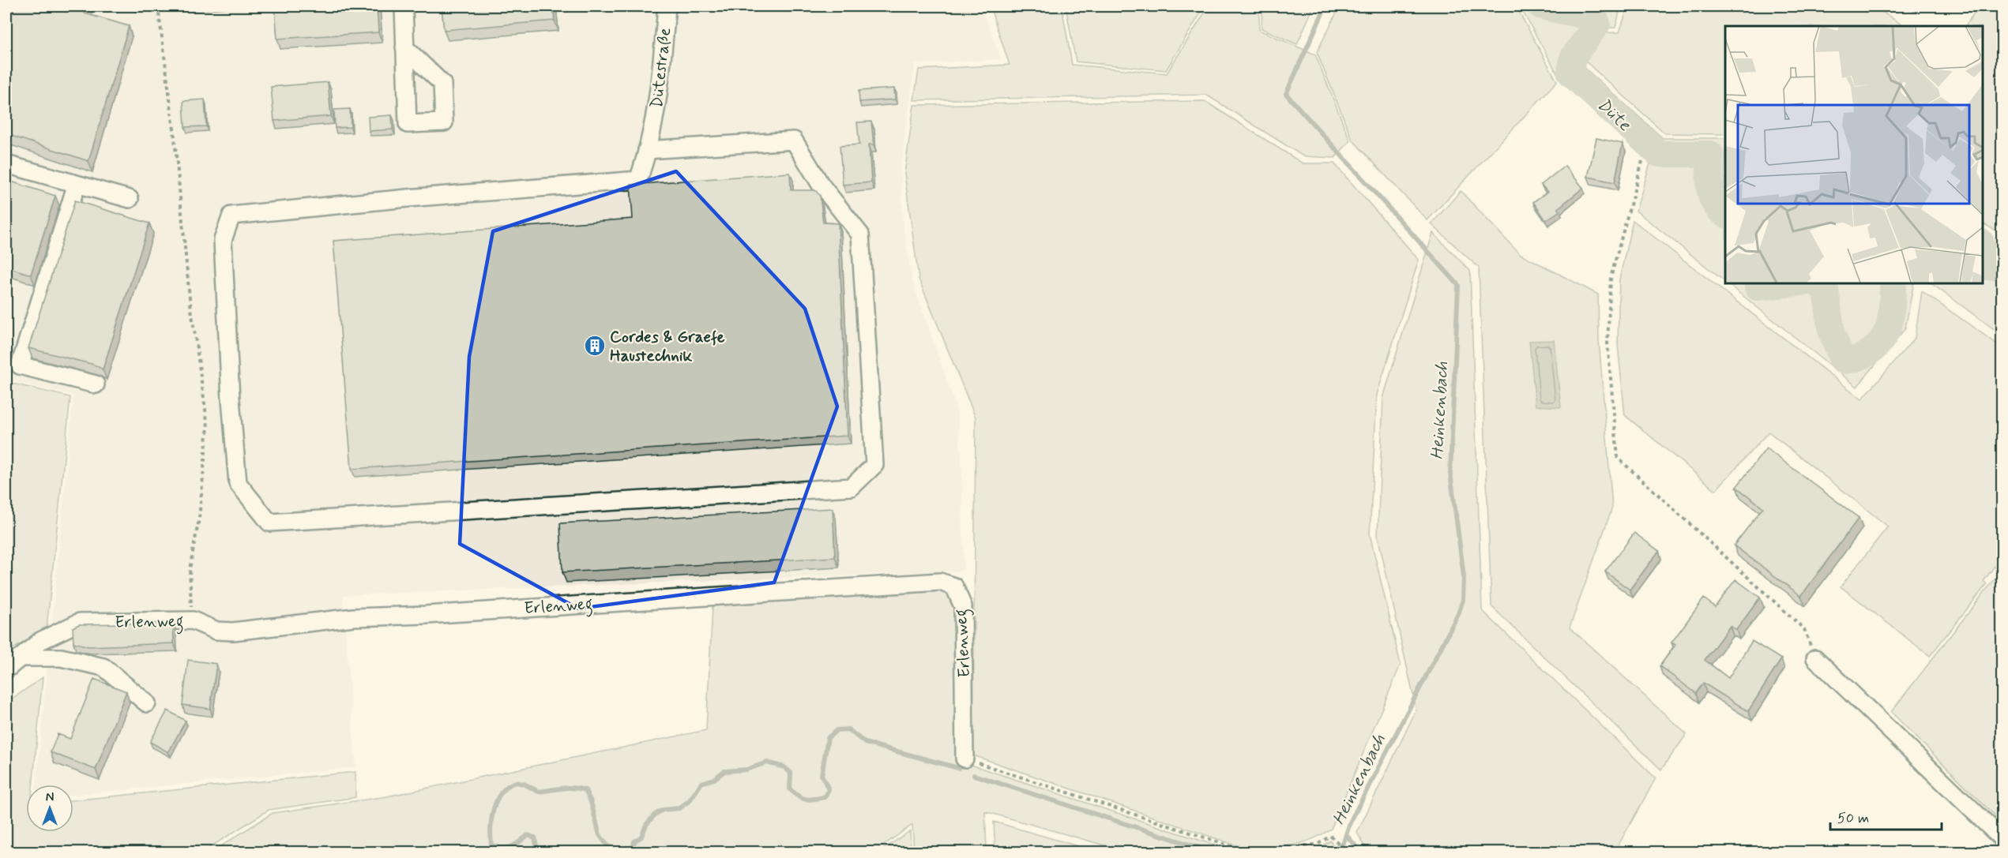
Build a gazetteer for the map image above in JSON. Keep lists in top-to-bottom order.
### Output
{
  "streets": {
    "street": ["Dütestraße", "Erlenweg"]
  },
  "water": ["Düte", "Heinkenbach"],
  "places": {
    "building": ["Cordes & Graefe Haustechnik"]
  },
  "scale_bar": "50 m",
  "north": "top"
}
